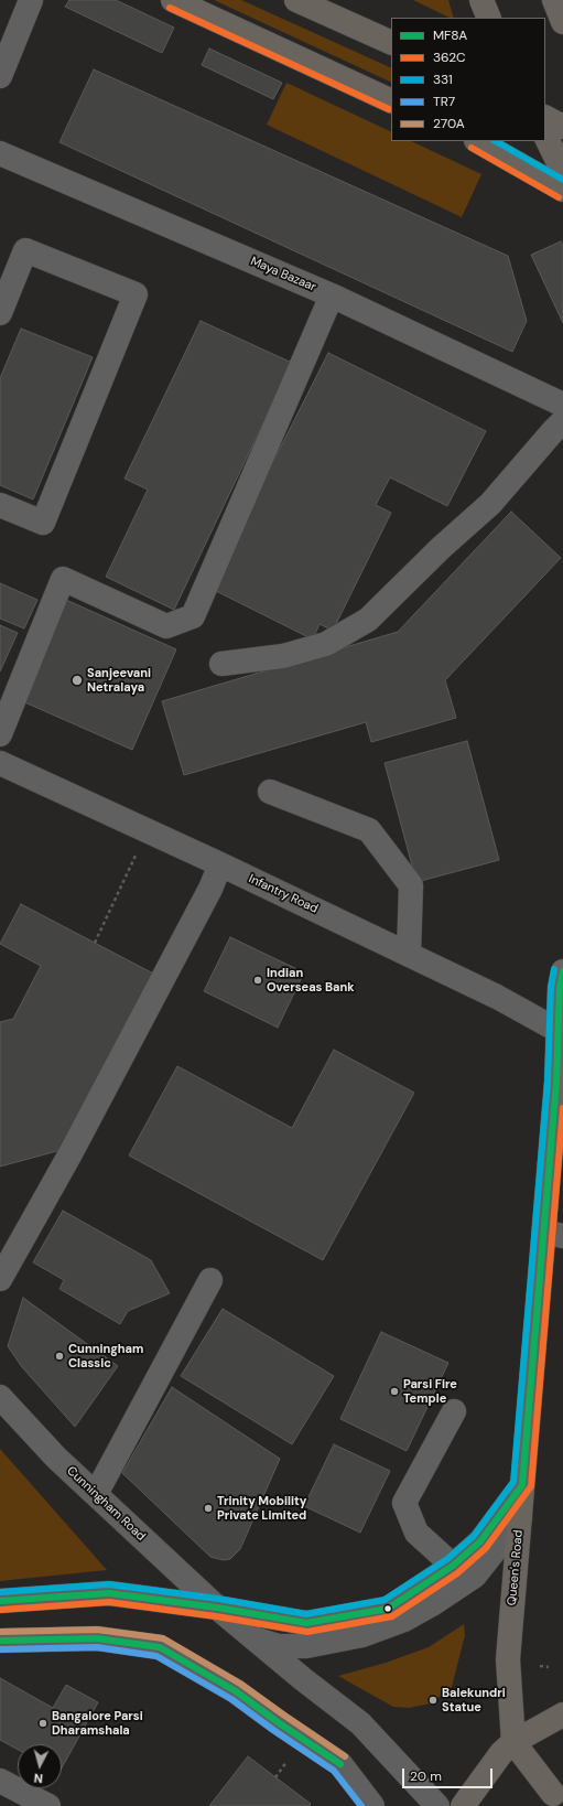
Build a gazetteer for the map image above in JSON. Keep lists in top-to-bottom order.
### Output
{
  "streets": {
    "main road": ["Queen's Road"],
    "street": ["Maya Bazaar", "Infantry Road", "Cunningham Road"]
  },
  "crossings": [
    ["Infantry Road", "Queen's Road"]
  ],
  "places": [
    "Sanjeevani Netralaya",
    "Indian Overseas Bank",
    "Cunningham Classic",
    "Parsi Fire Temple",
    "Trinity Mobility Private Limited",
    "Balekundri Statue",
    "Bangalore Parsi Dharamshala"
  ],
  "lines": [
    "transit line 362C",
    "transit line 331",
    "transit line MF8A",
    "transit line 270A",
    "transit line TR7"
  ],
  "legend": [
    "MF8A",
    "362C",
    "331",
    "TR7",
    "270A"
  ],
  "scale_bar": "20 m",
  "north": "bottom"
}
